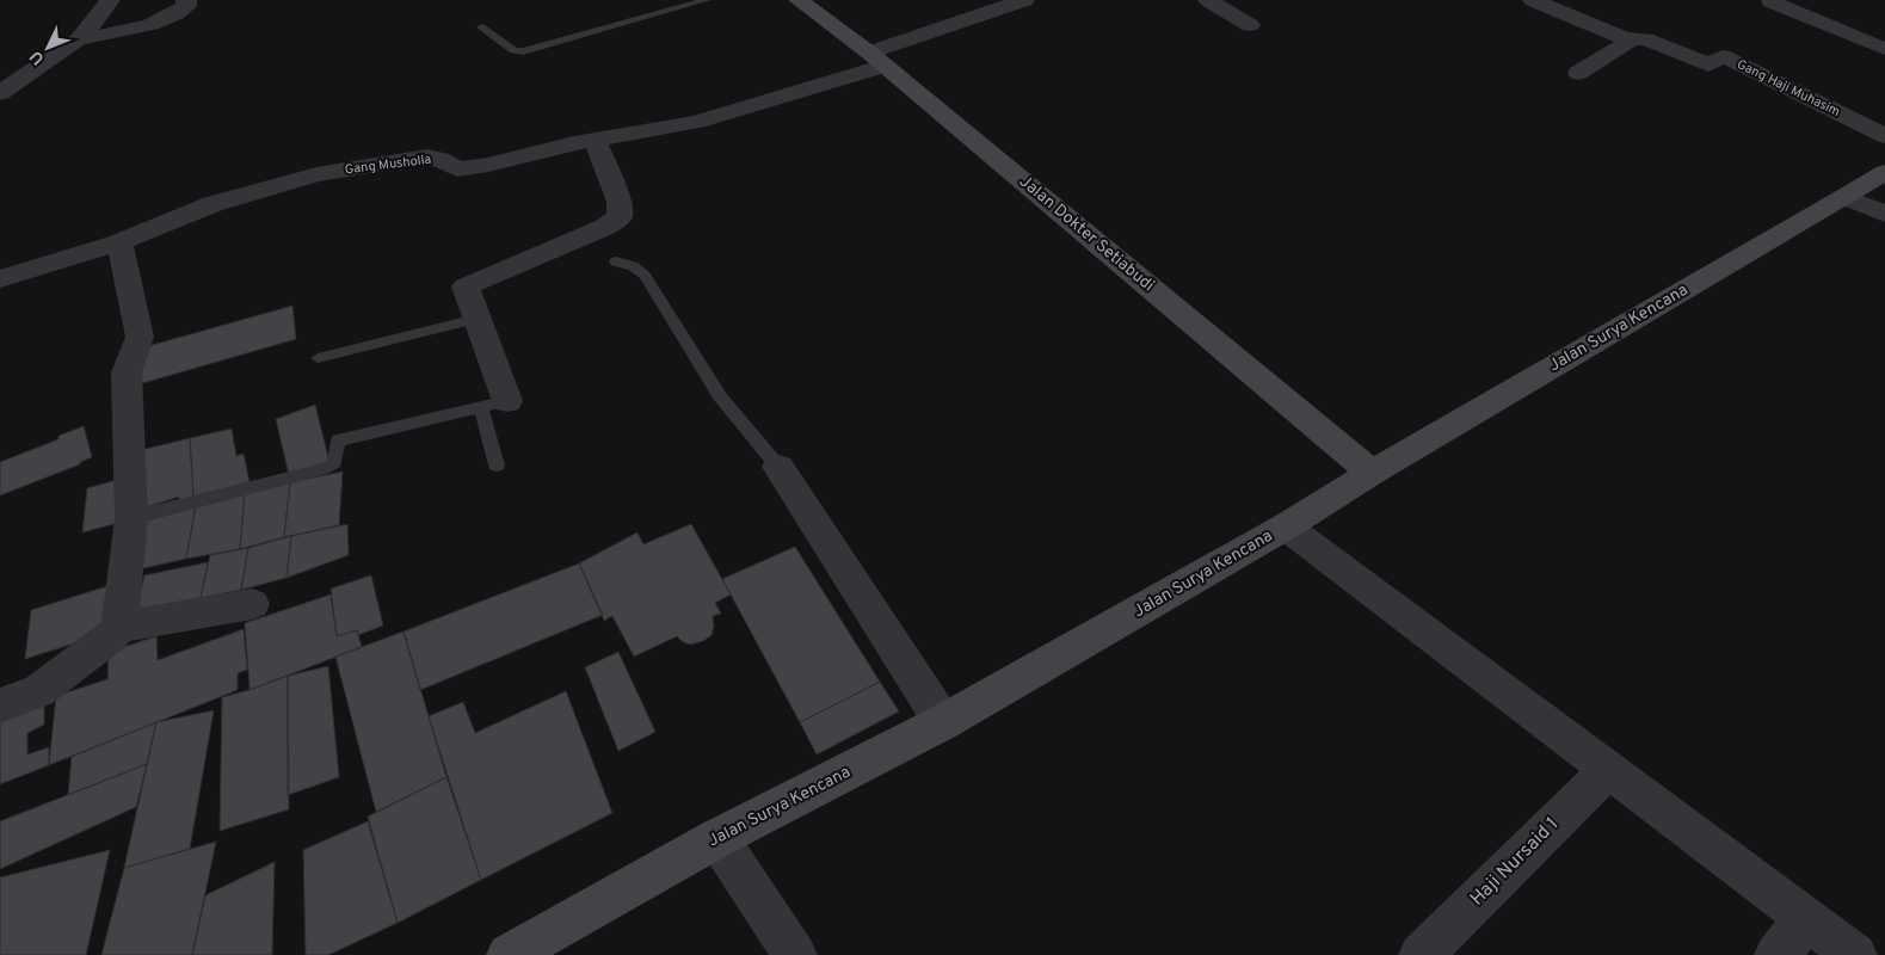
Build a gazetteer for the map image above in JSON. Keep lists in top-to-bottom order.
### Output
{
  "streets": {
    "main road": ["Jalan Dokter Setiabudi", "Jalan Surya Kencana"],
    "street": ["Gang Haji Muhasim", "Gang Musholla", "Haji Nursaid 1"]
  },
  "crossings": [
    ["Gang Musholla", "Jalan Dokter Setiabudi"],
    ["Jalan Dokter Setiabudi", "Jalan Surya Kencana"]
  ],
  "north": "bottom left"
}
